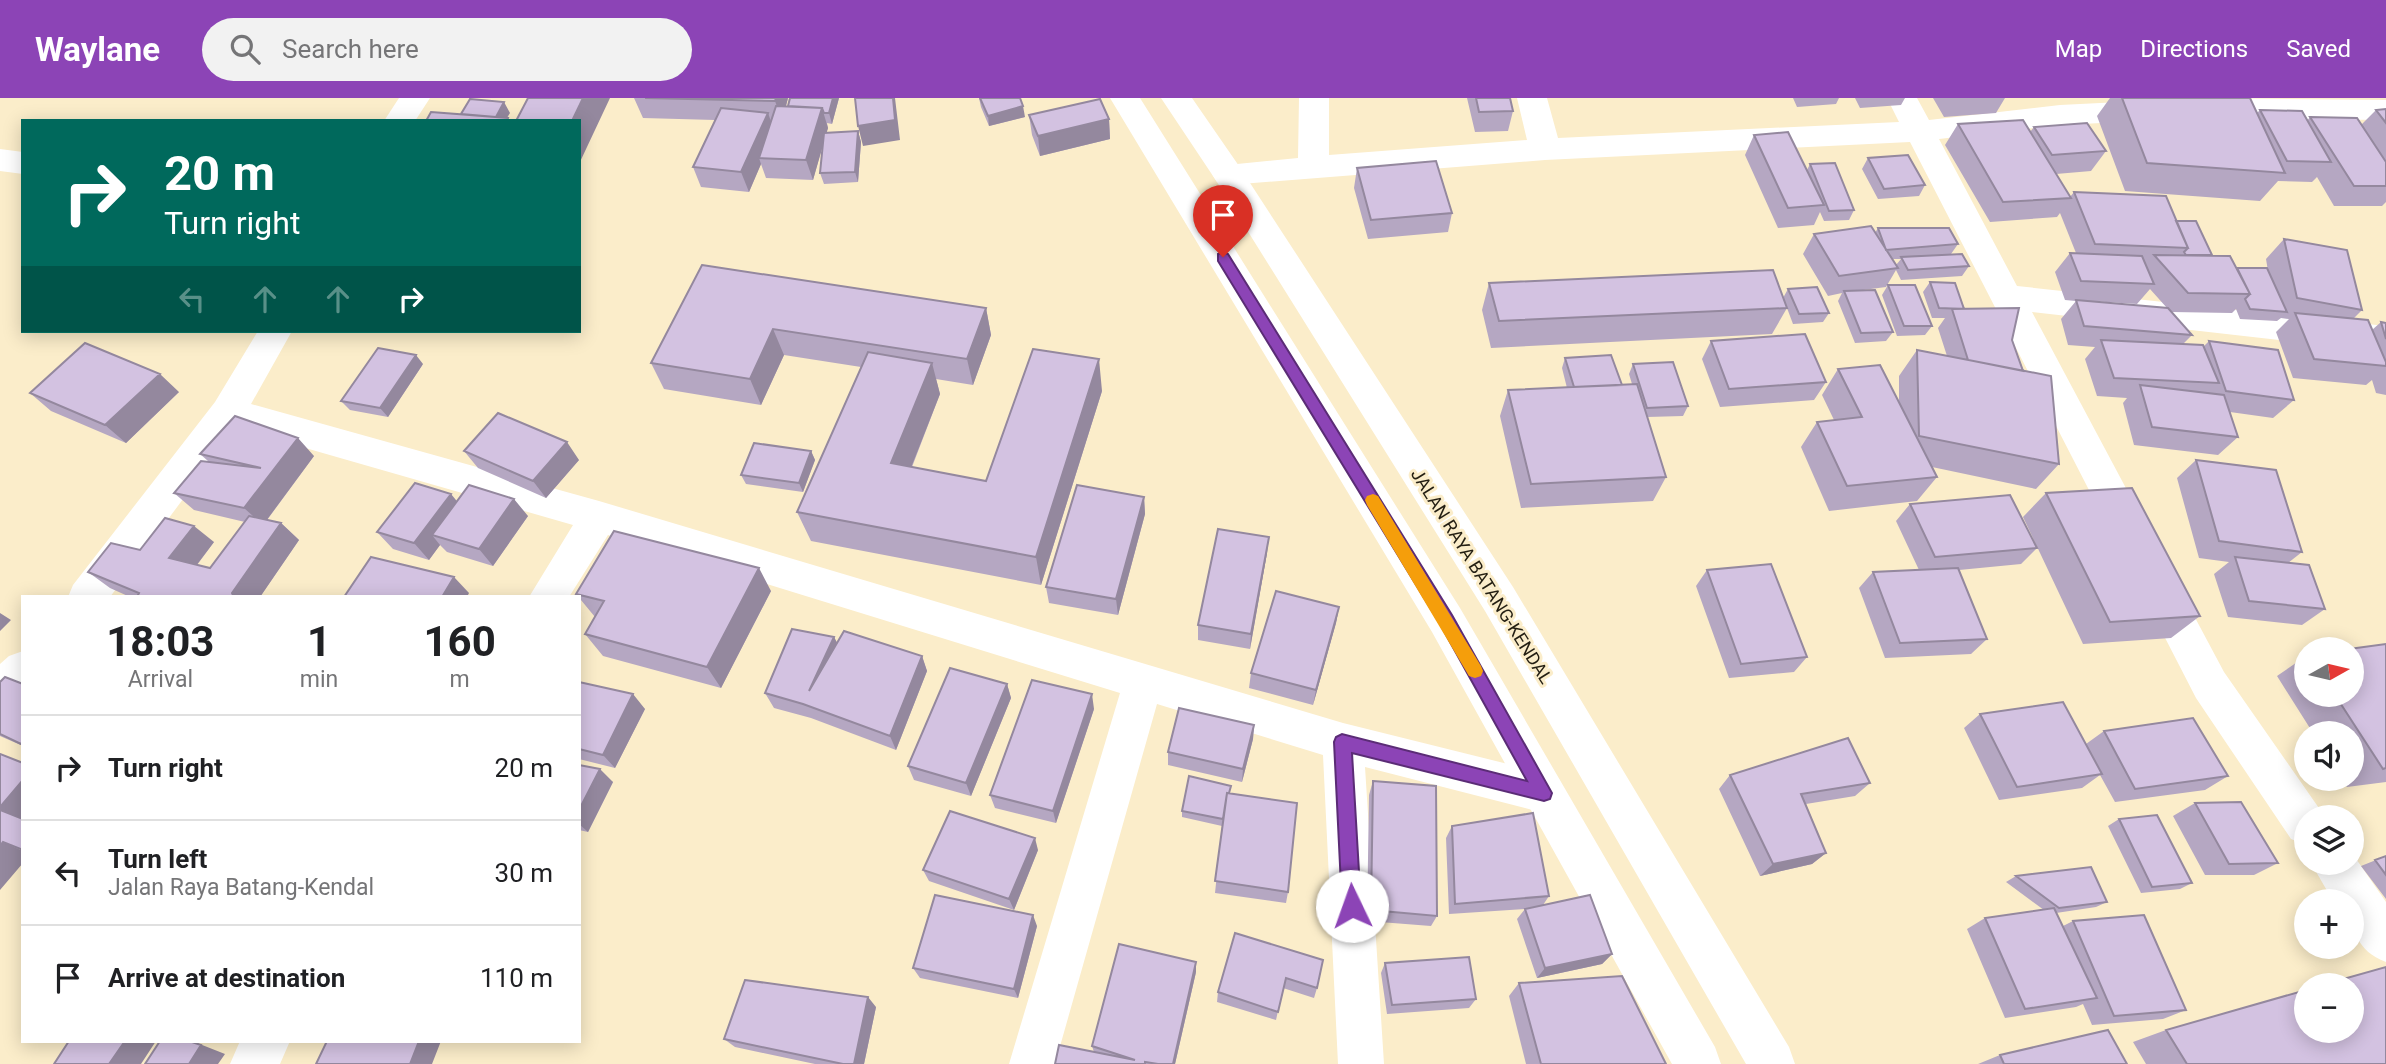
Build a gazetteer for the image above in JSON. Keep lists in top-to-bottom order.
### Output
{
  "streets": {
    "main road": ["JALAN RAYA BATANG-KENDAL"]
  },
  "north": "right",
  "page": {
    "header": "Waylane",
    "search": "Search here",
    "nav": ["Map", "Directions", "Saved"],
    "turn": ["20 m", "Turn right"],
    "eta": [
      "18:03",
      "Arrival",
      "1",
      "min",
      "160",
      "m"
    ],
    "map_buttons": ["+", "−"],
    "list": [
      {
        "name": "Turn right",
        "value": "20 m"
      },
      {
        "name": "Turn left",
        "note": "Jalan Raya Batang-Kendal",
        "value": "30 m"
      },
      {
        "name": "Arrive at destination",
        "value": "110 m"
      }
    ]
  }
}
